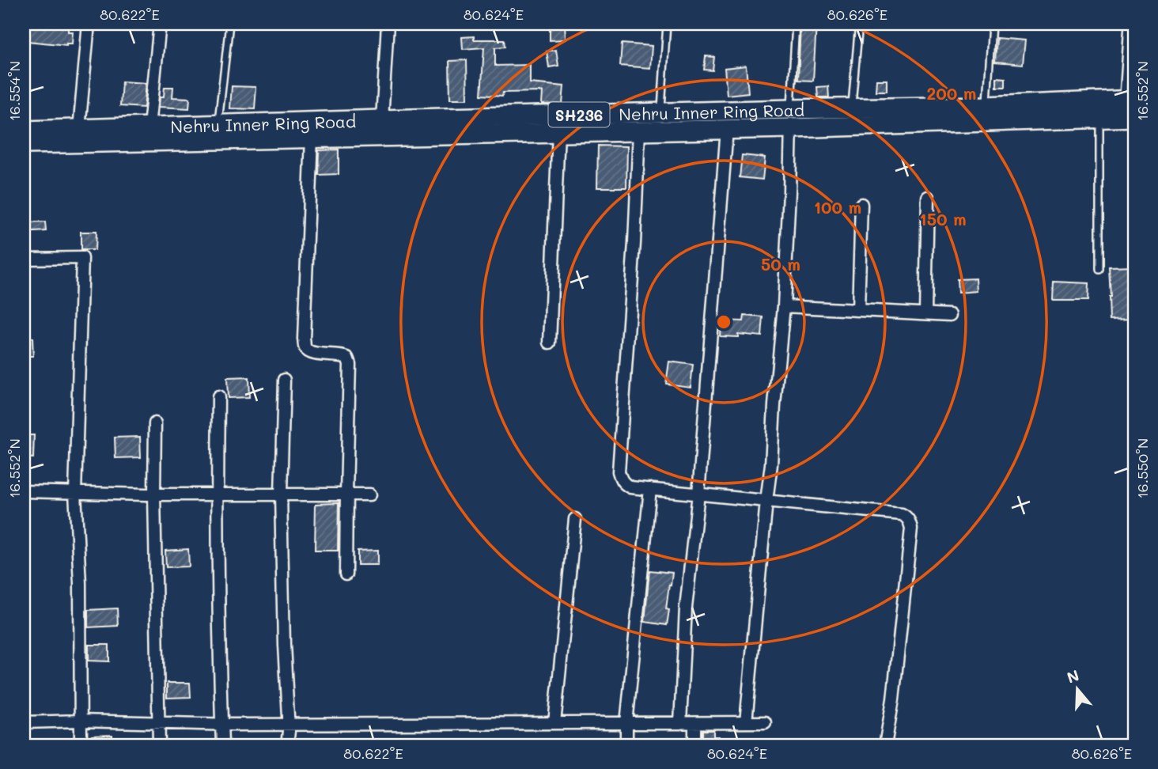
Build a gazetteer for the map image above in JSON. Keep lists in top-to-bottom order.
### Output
{
  "streets": {
    "main road": ["Nehru Inner Ring Road", "SH236"]
  },
  "north": "top",
  "coordinates": [
    "80.622°E",
    "80.624°E",
    "80.626°E",
    "16.552°N",
    "16.554°N",
    "16.550°N"
  ],
  "rings": [
    "200 m",
    "100 m",
    "150 m",
    "50 m"
  ]
}
